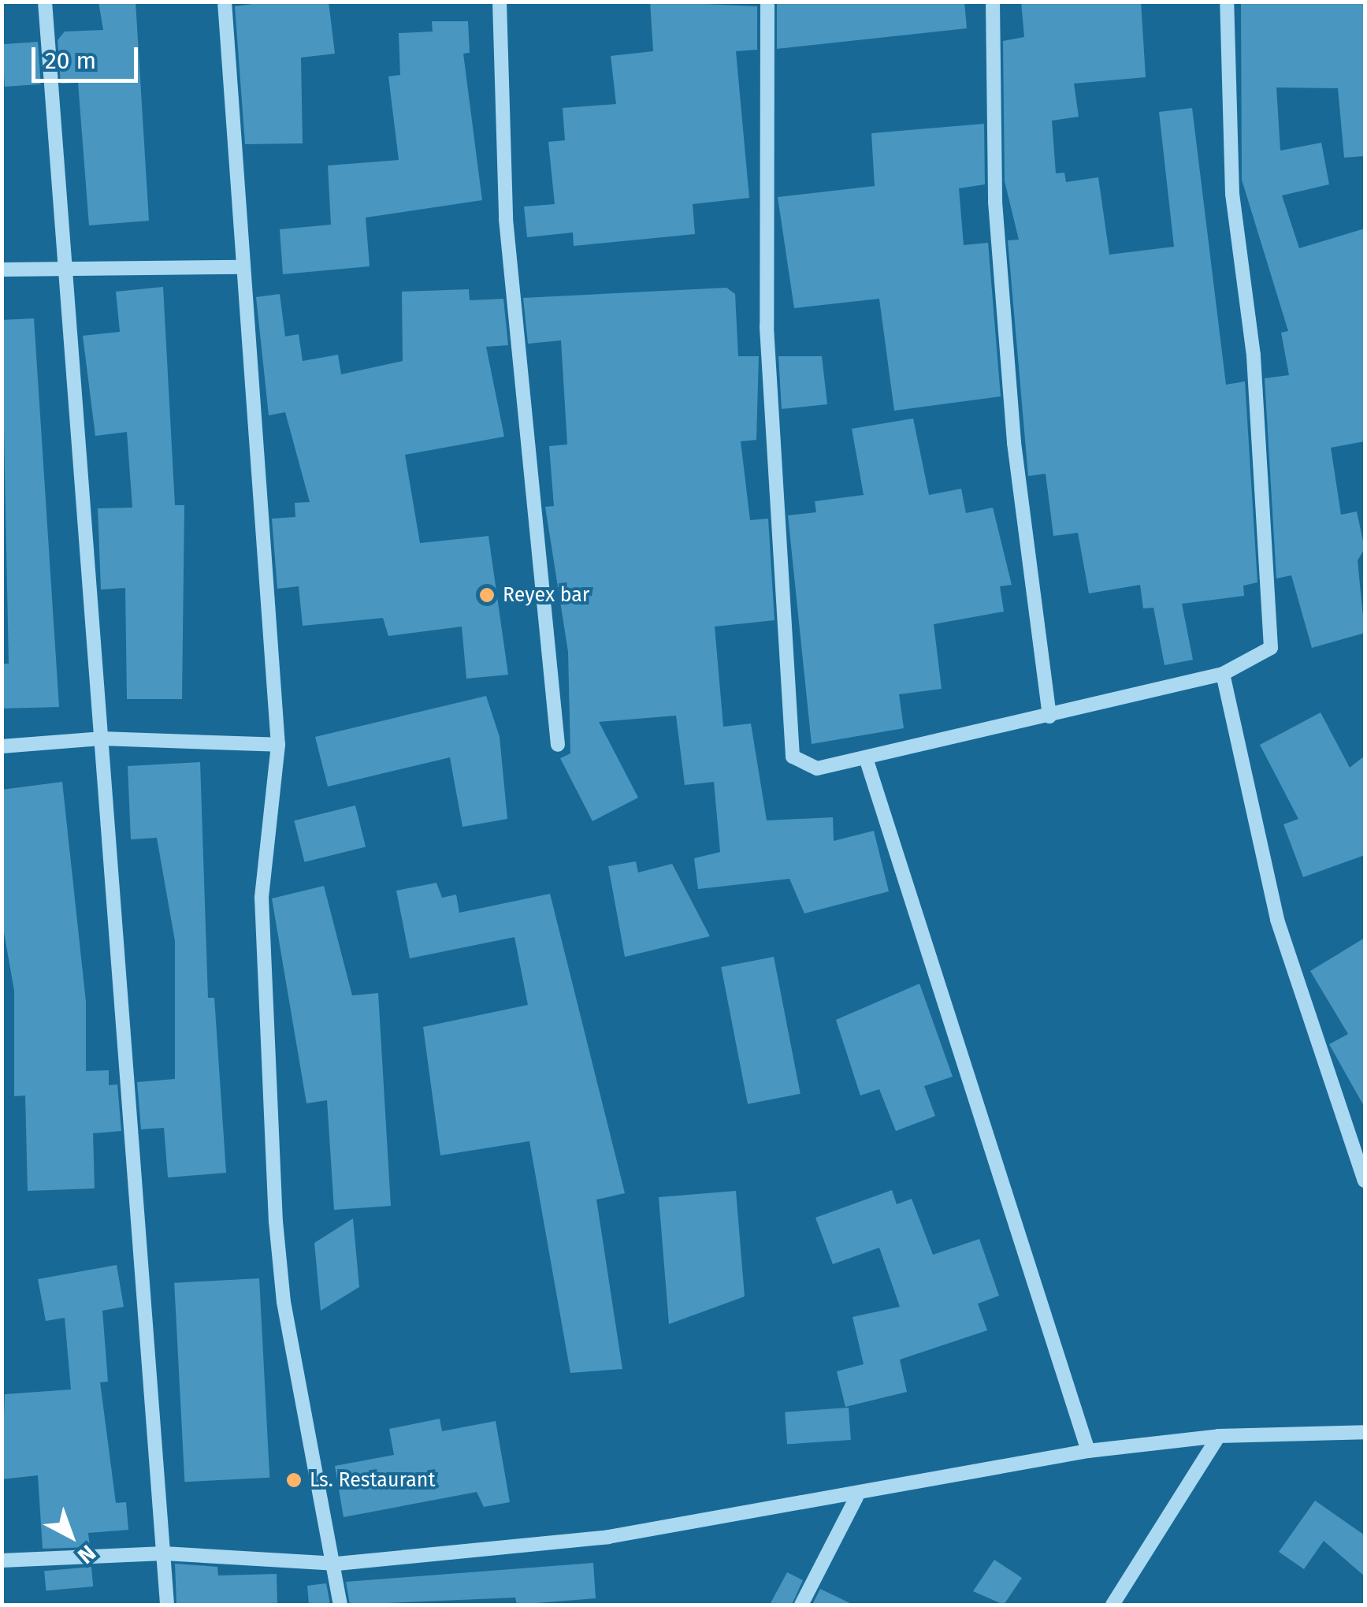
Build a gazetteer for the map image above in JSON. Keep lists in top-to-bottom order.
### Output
{
  "places": ["Reyex bar", "Ls. Restaurant"],
  "scale_bar": "20 m",
  "north": "bottom right"
}
